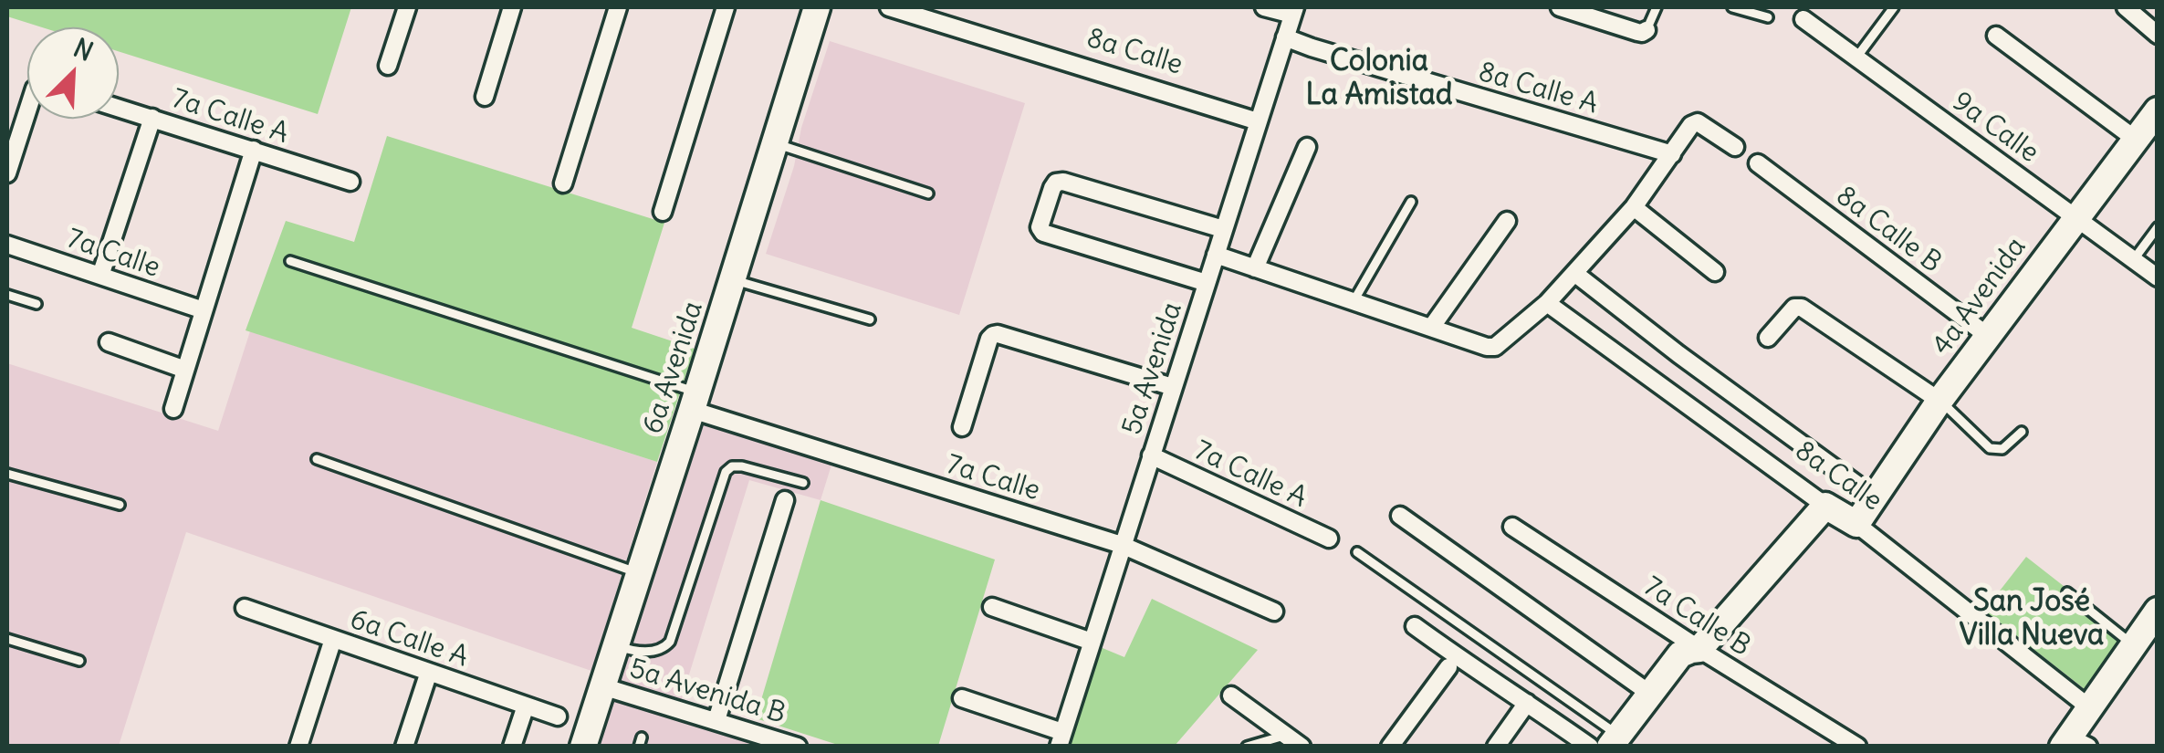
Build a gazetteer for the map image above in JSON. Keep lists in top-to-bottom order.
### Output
{
  "streets": {
    "street": [
      "8a Calle",
      "8a Calle A",
      "7a Calle A",
      "9a Calle",
      "8a Calle B",
      "7a Calle",
      "4a Avenida",
      "6a Avenida",
      "5a Avenida",
      "7a Calle B",
      "6a Calle A",
      "5a Avenida B"
    ]
  },
  "crossings": [
    ["8a Calle", "4a Avenida"],
    ["8a Calle", "5a Avenida"],
    ["8a Calle A", "5a Avenida"],
    ["7a Calle A", "5a Avenida"],
    ["9a Calle", "4a Avenida"],
    ["8a Calle B", "4a Avenida"],
    ["7a Calle", "6a Avenida"],
    ["7a Calle", "5a Avenida"],
    ["6a Avenida", "5a Avenida B"]
  ],
  "districts": ["Colonia La Amistad", "San José Villa Nueva"],
  "north": "top right"
}
